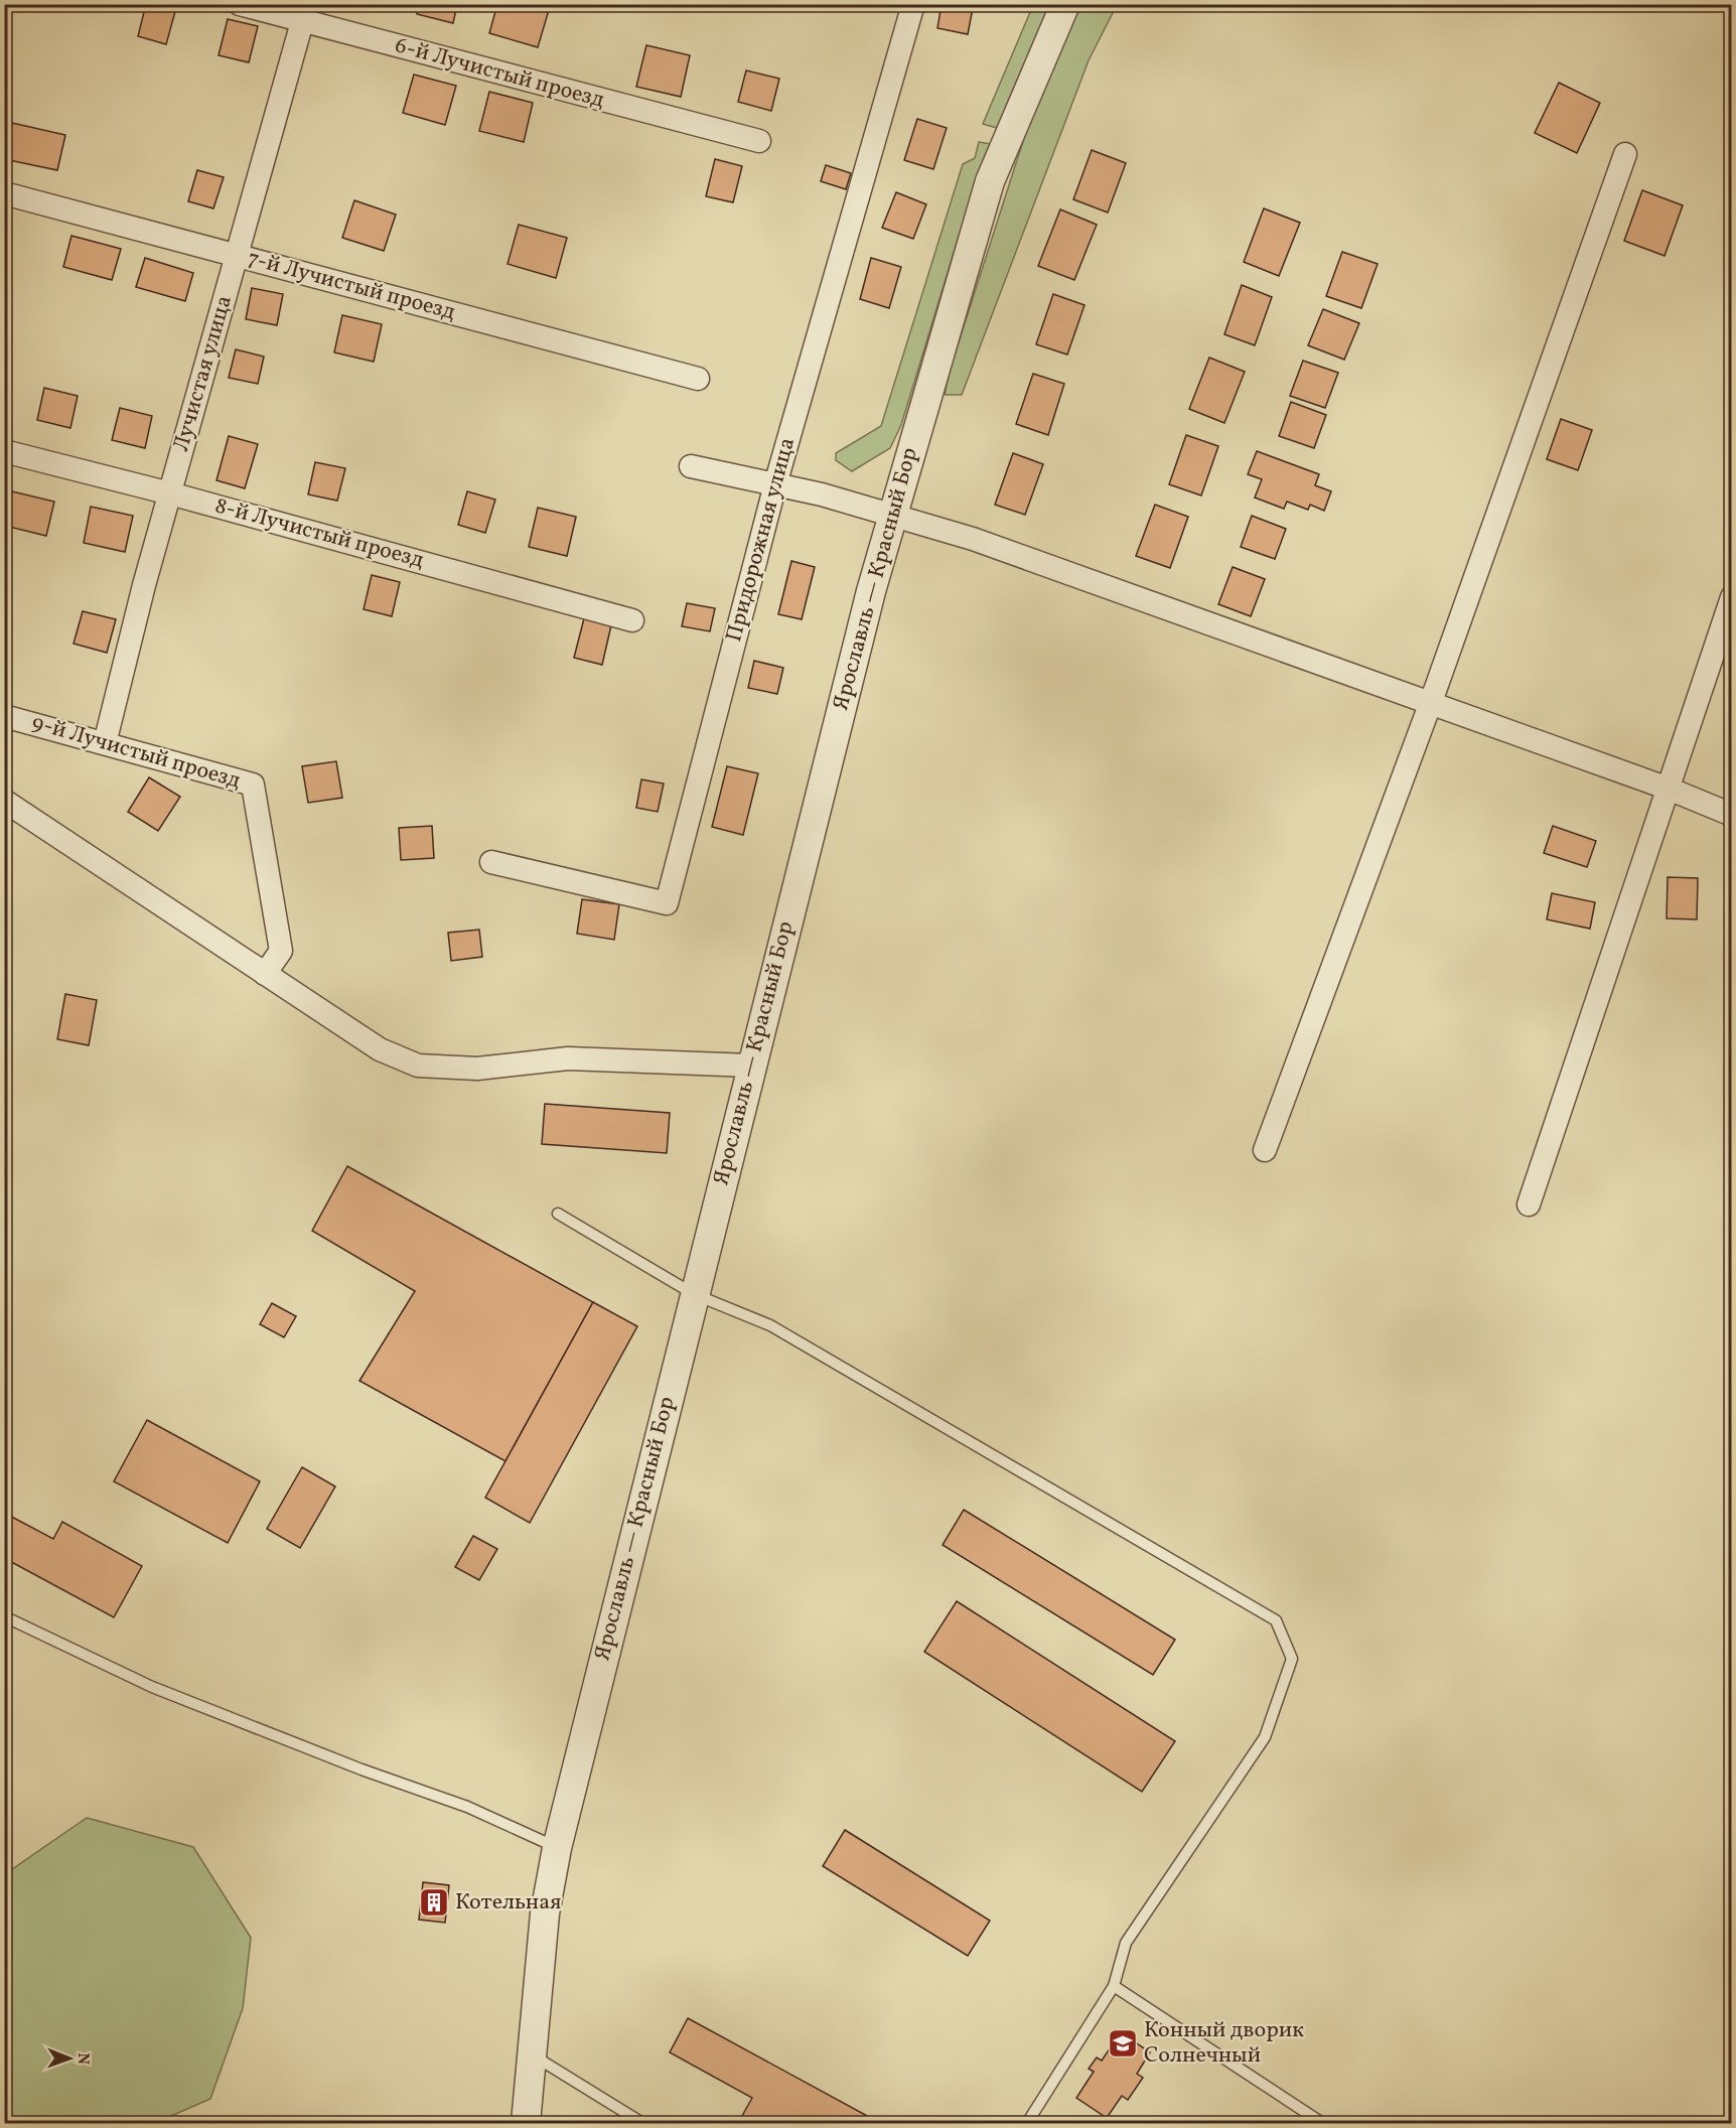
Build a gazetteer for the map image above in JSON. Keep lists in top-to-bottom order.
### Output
{
  "streets": {
    "street": [
      "6-й Лучистый проезд",
      "7-й Лучистый проезд",
      "Лучистая улица",
      "8-й Лучистый проезд",
      "Придорожная улица",
      "Ярославль — Красный Бор",
      "9-й Лучистый проезд"
    ]
  },
  "crossings": [
    ["6-й Лучистый проезд", "Лучистая улица"],
    ["7-й Лучистый проезд", "Лучистая улица"],
    ["Лучистая улица", "8-й Лучистый проезд"],
    ["Лучистая улица", "9-й Лучистый проезд"]
  ],
  "places": {
    "building": ["Котельная"],
    "school or university": ["Конный дворик Солнечный"]
  },
  "north": "right"
}
